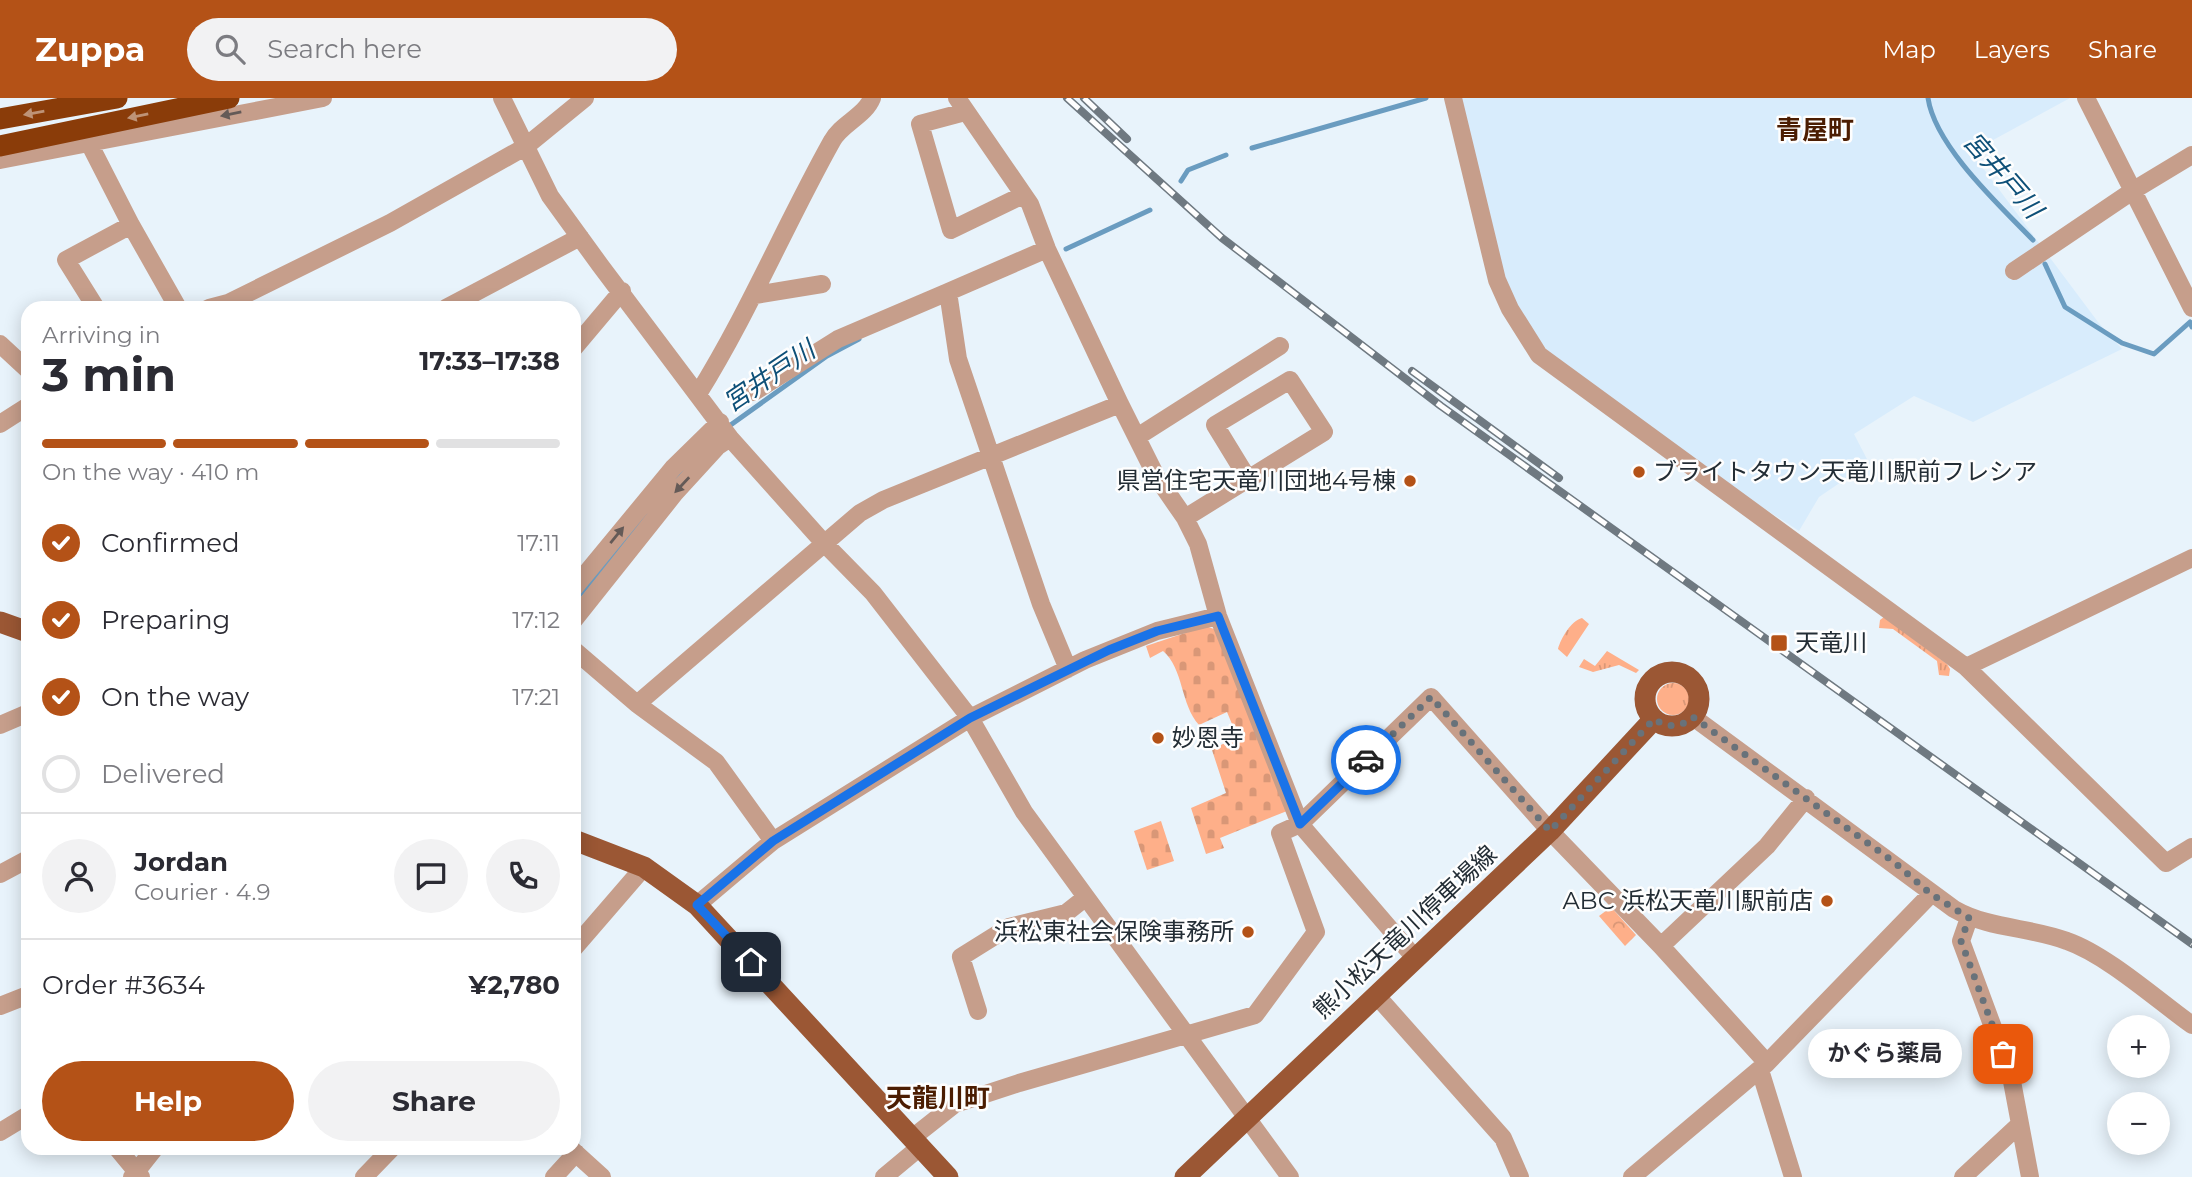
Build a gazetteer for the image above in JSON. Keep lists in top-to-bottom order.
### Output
{
  "streets": {
    "main road": ["熊小松天竜川停車場線"]
  },
  "districts": ["青屋町", "天龍川町"],
  "water": ["宮井戸川"],
  "places": {
    "other": [
      "ブライトタウン天竜川駅前フレシア",
      "県営住宅天竜川団地4号棟",
      "妙恩寺",
      "ABC 浜松天竜川駅前店",
      "浜松東社会保険事務所",
      "かぐら薬局"
    ],
    "transit": ["天竜川"]
  },
  "page": {
    "header": "Zuppa",
    "search": "Search here",
    "nav": ["Map", "Layers", "Share"],
    "heading": ["3 min", "Arriving in", "17:33–17:38"],
    "panel": [
      "Jordan",
      "Courier · 4.9",
      "Order #3634",
      "¥2,780"
    ],
    "bar": "On the way · 410 m",
    "list": [
      ["Confirmed", "17:11"],
      ["Preparing", "17:12"],
      ["On the way", "17:21"],
      "Delivered"
    ],
    "map_buttons": ["+", "−"],
    "bubble": "かぐら薬局",
    "buttons": ["Help", "Share"]
  }
}
